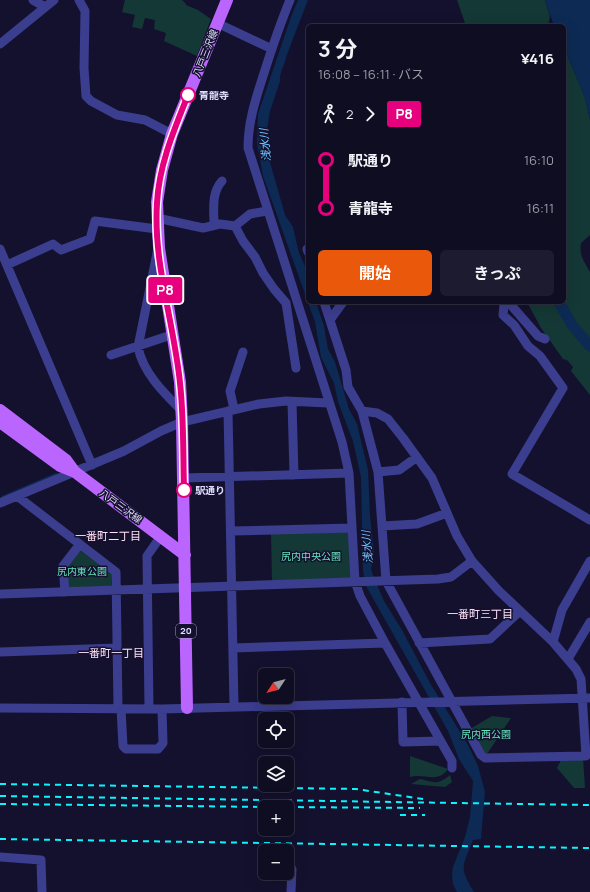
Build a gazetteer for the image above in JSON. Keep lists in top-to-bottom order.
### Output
{
  "streets": {
    "main road": ["八戸三沢線", "20"]
  },
  "districts": ["一番町二丁目", "一番町三丁目", "一番町一丁目"],
  "water": ["浅水川"],
  "parks": ["尻内中央公園", "尻内東公園", "尻内西公園"],
  "places": ["青龍寺", "駅通り"],
  "lines": ["bus line P8"],
  "north": "bottom left",
  "page": {
    "on_map": "P8",
    "heading": ["3 分", "16:08 – 16:11 · バス", "¥416"],
    "legs": ["2", "P8"],
    "list": [
      {
        "name": "駅通り",
        "value": "16:10"
      },
      {
        "name": "青龍寺",
        "value": "16:11"
      }
    ],
    "buttons": ["開始", "きっぷ"],
    "map_buttons": ["+", "−"]
  }
}
